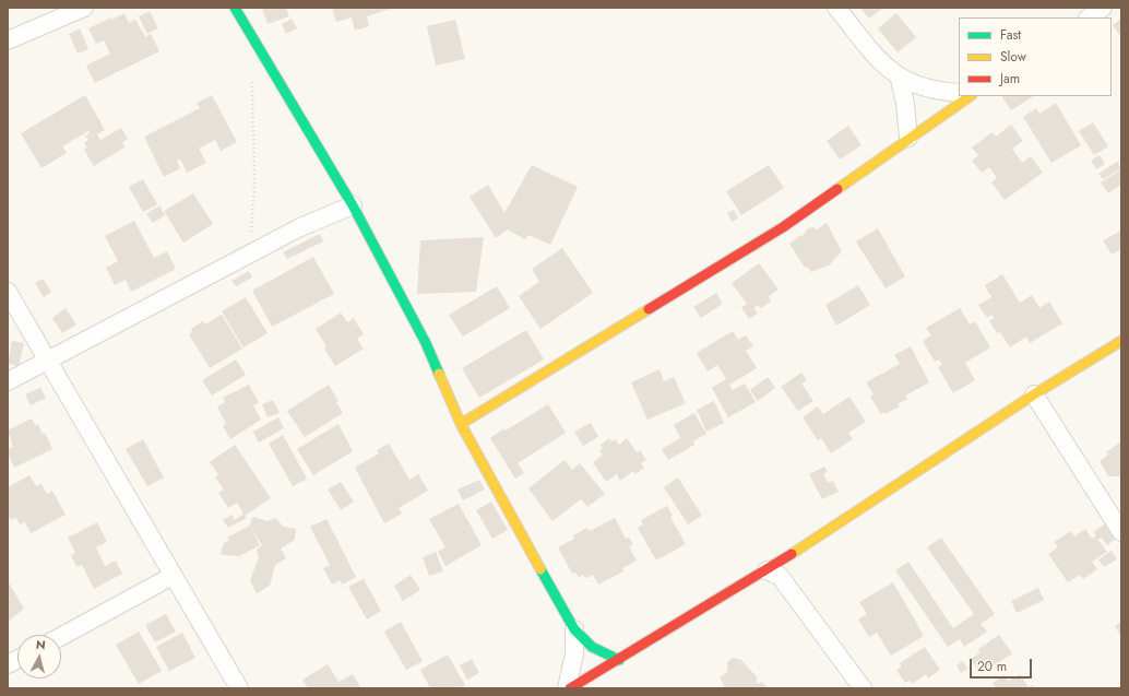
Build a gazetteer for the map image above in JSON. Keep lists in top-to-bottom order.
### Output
{
  "legend": ["Fast", "Slow", "Jam"],
  "scale_bar": "20 m",
  "north": "top"
}
